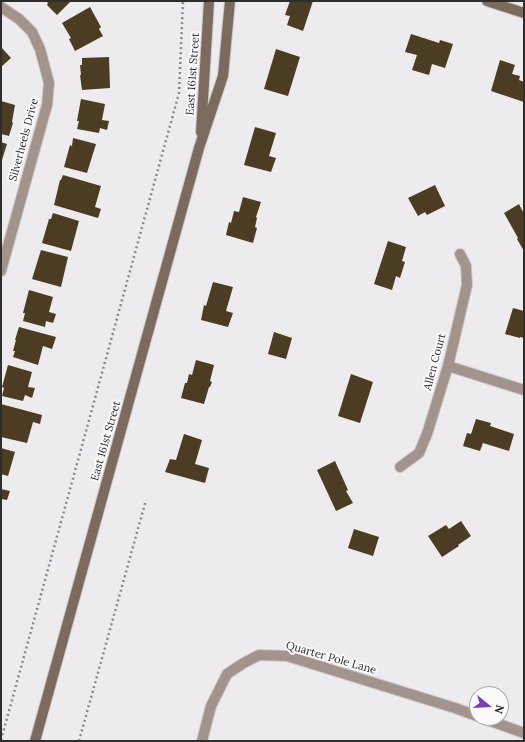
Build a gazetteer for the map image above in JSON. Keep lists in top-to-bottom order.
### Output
{
  "streets": {
    "street": [
      "East 161st Street",
      "Silverheels Drive",
      "Allen Court",
      "Quarter Pole Lane"
    ]
  },
  "north": "right"
}
